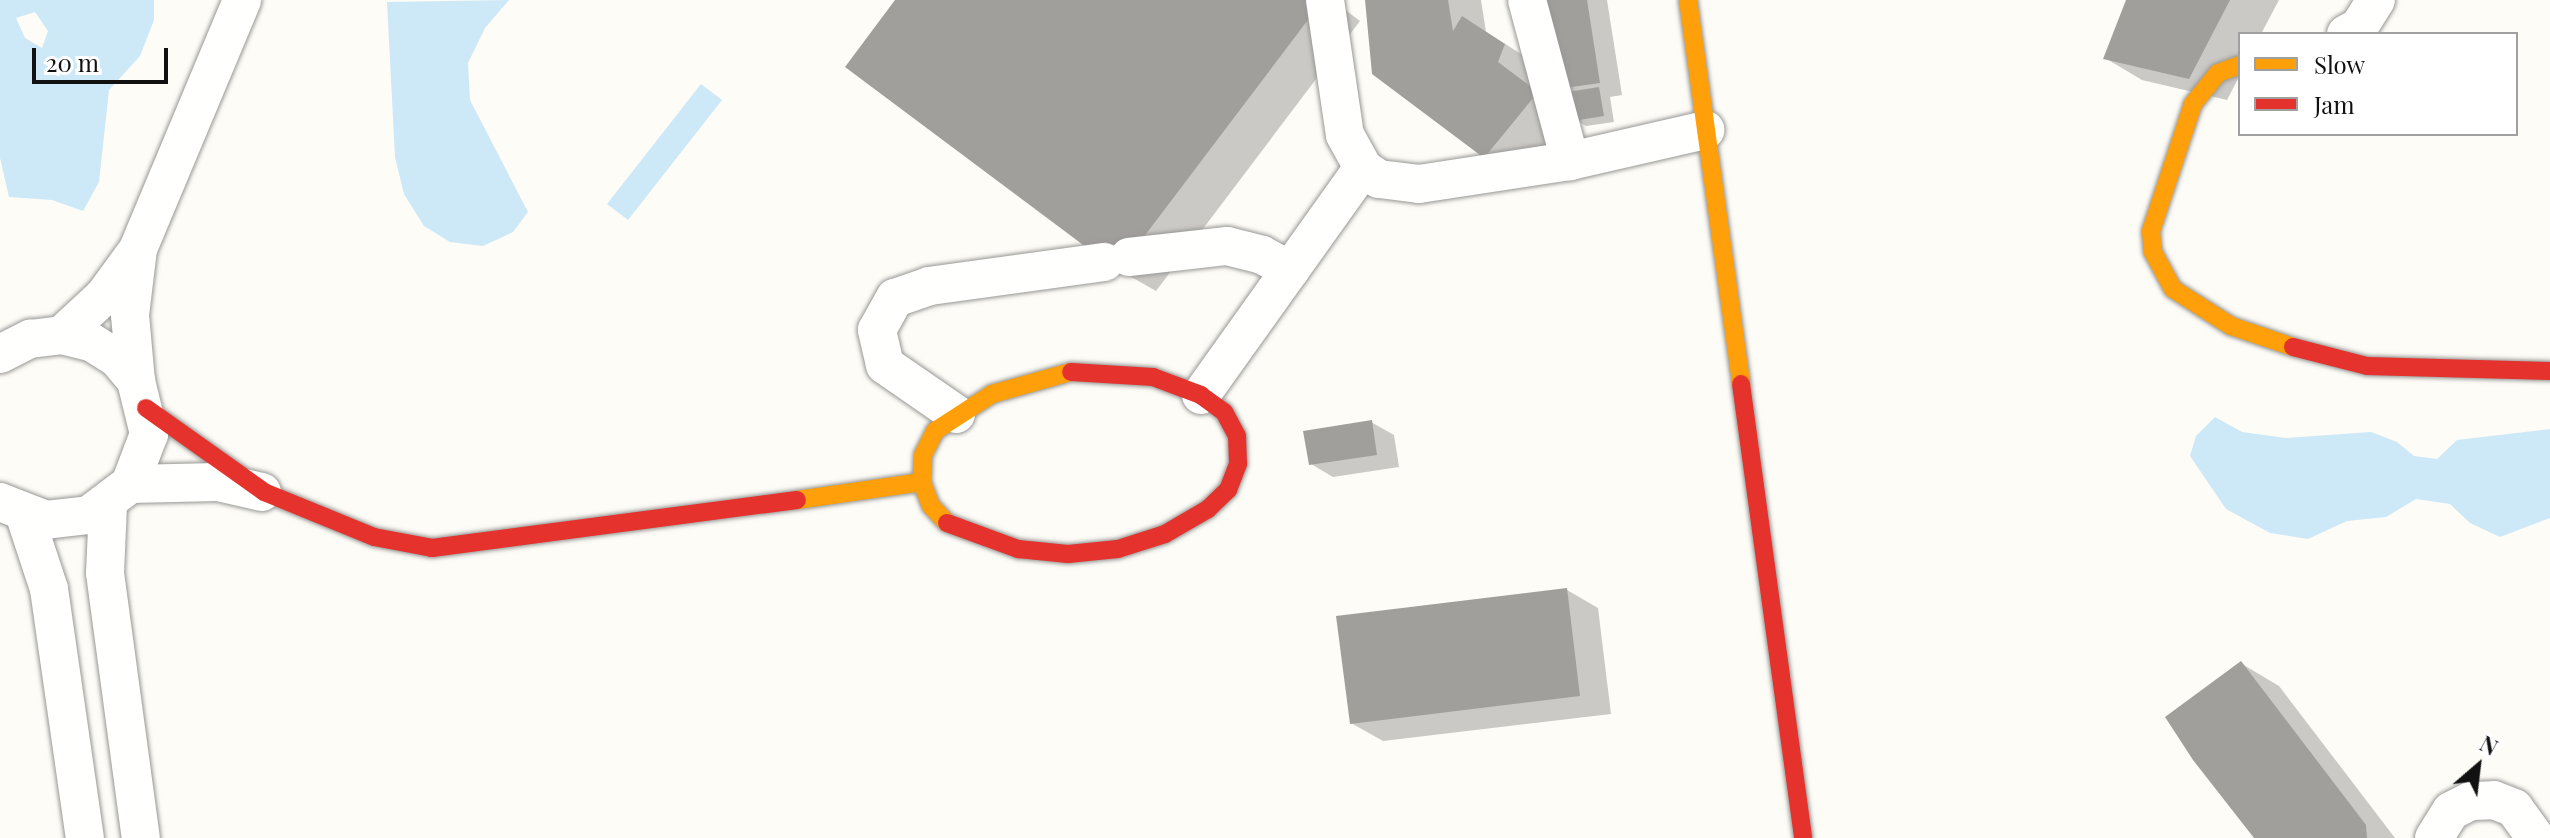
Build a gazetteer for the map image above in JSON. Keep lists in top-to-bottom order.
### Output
{
  "legend": ["Slow", "Jam"],
  "scale_bar": "20 m",
  "north": "top right"
}
